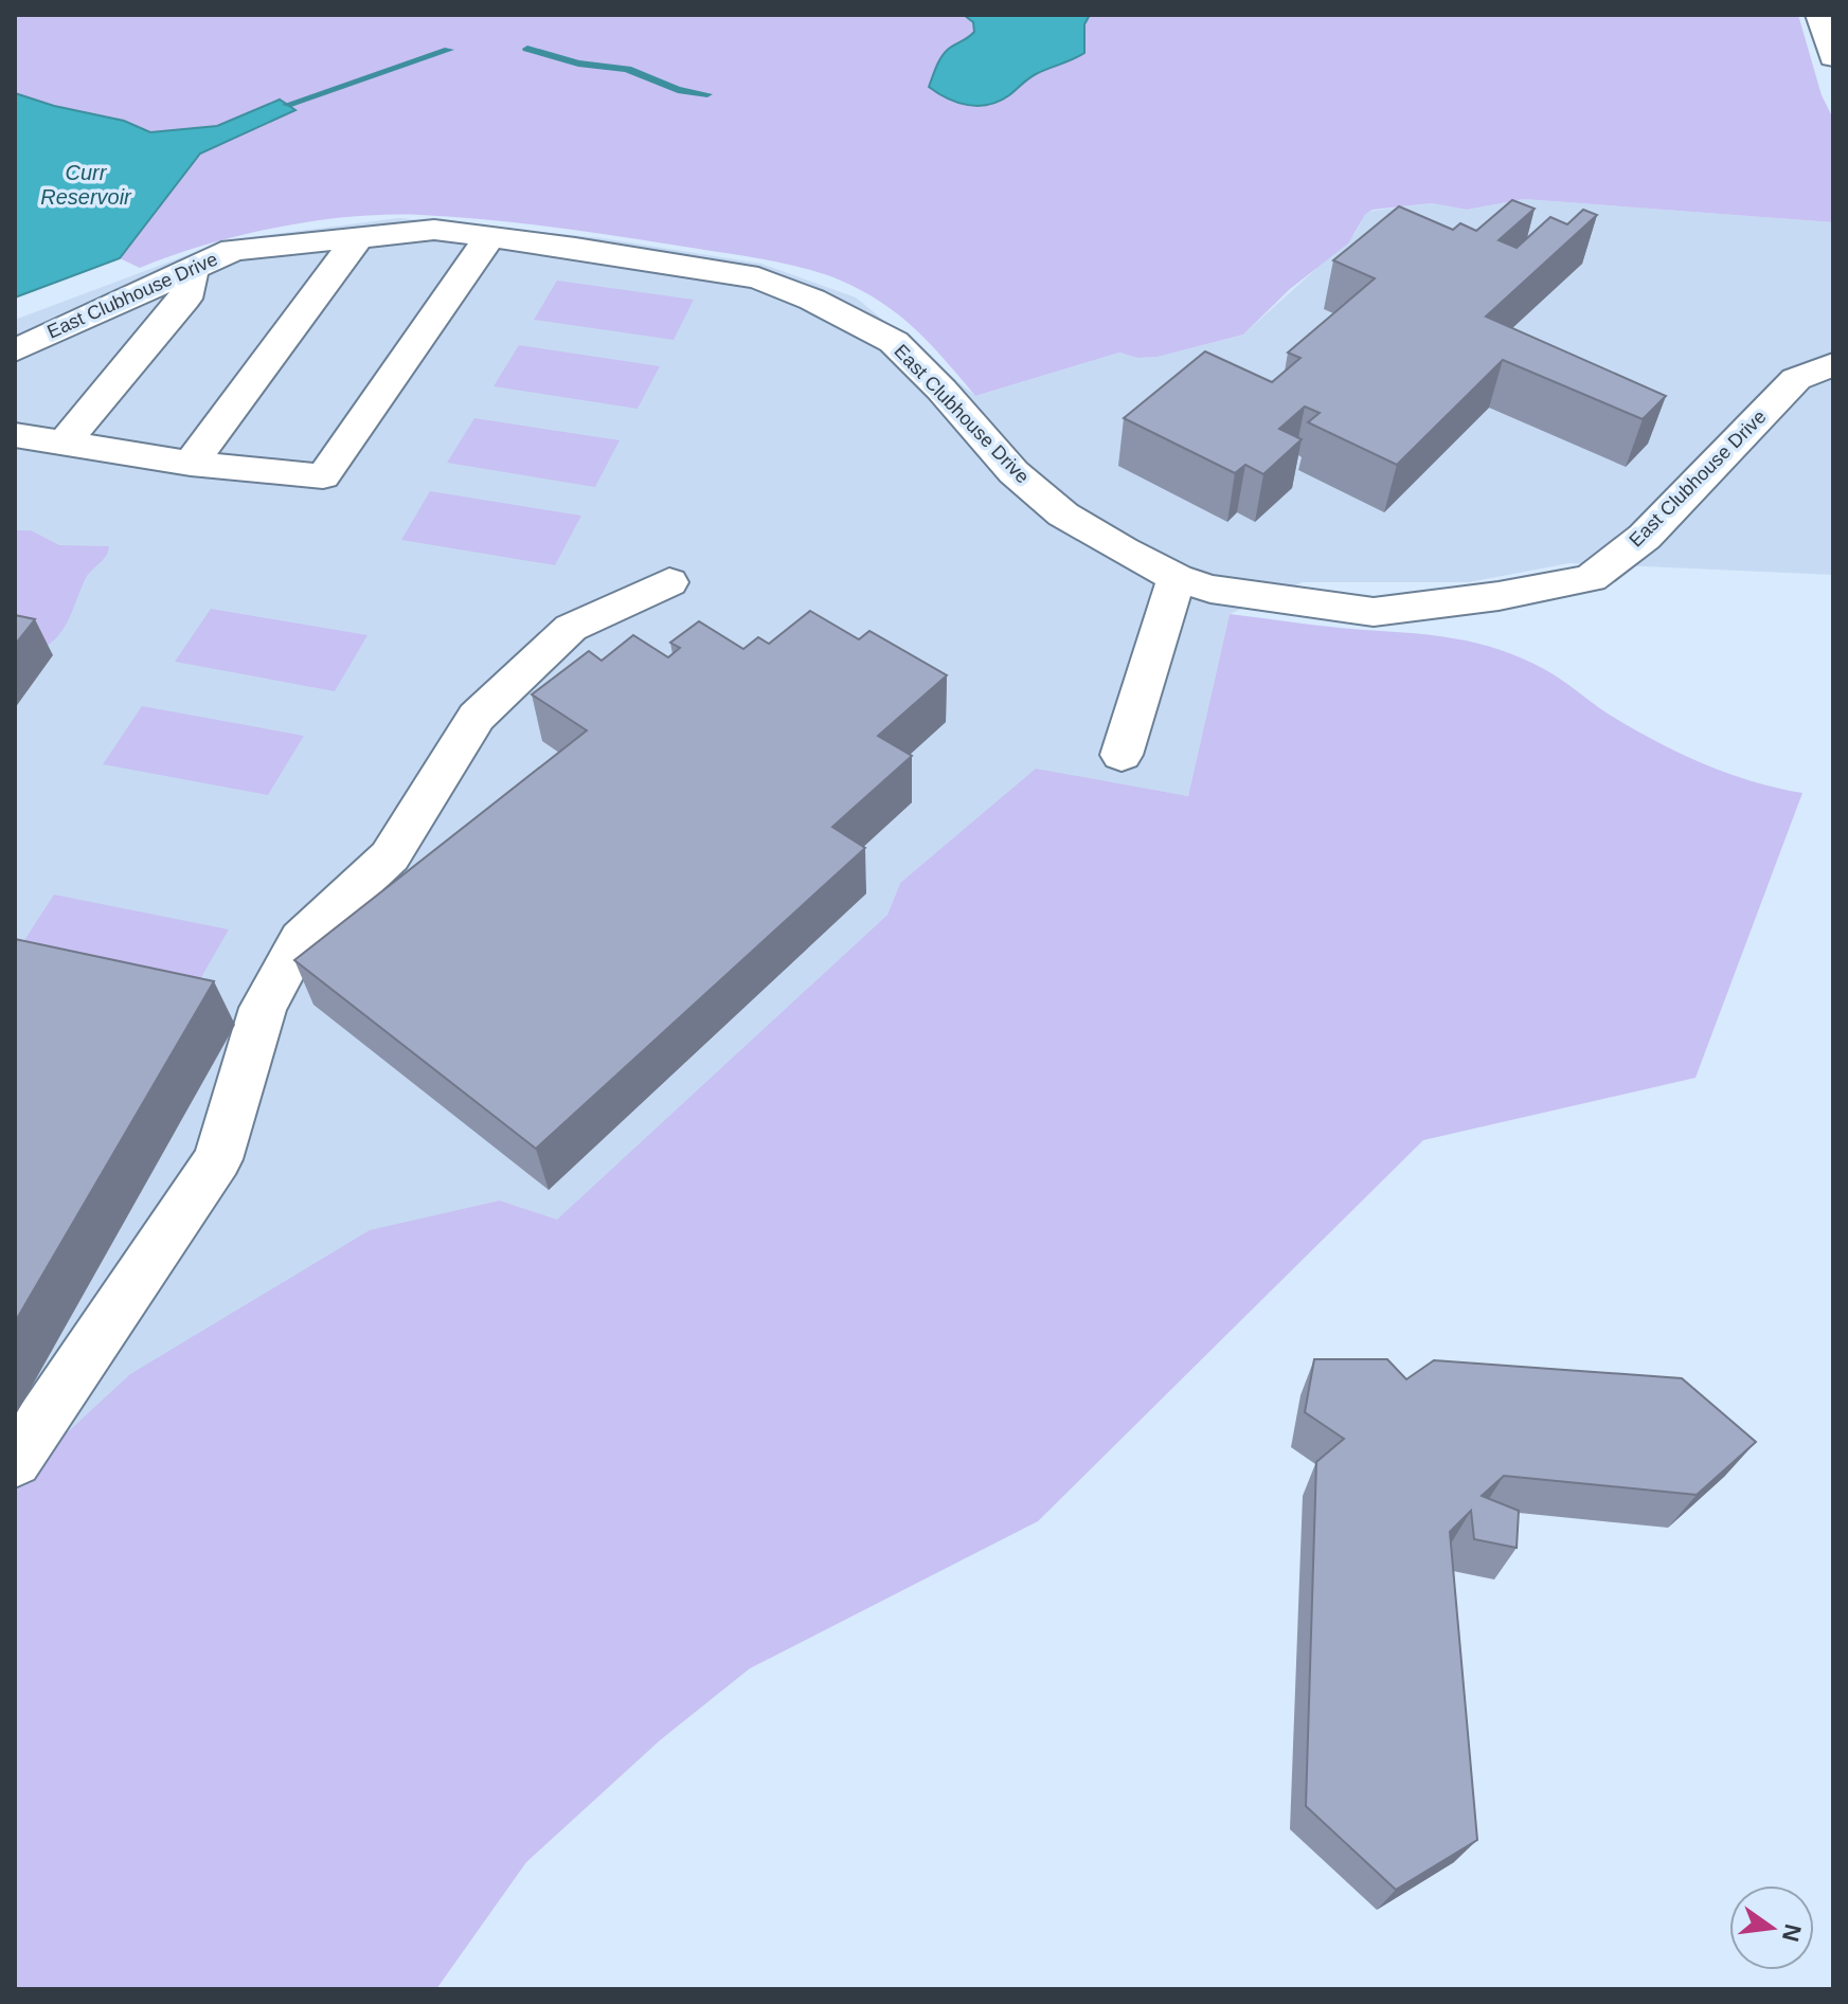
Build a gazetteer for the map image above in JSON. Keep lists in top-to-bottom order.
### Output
{
  "streets": {
    "street": ["East Clubhouse Drive"]
  },
  "water": ["Curr Reservoir"],
  "north": "right"
}
